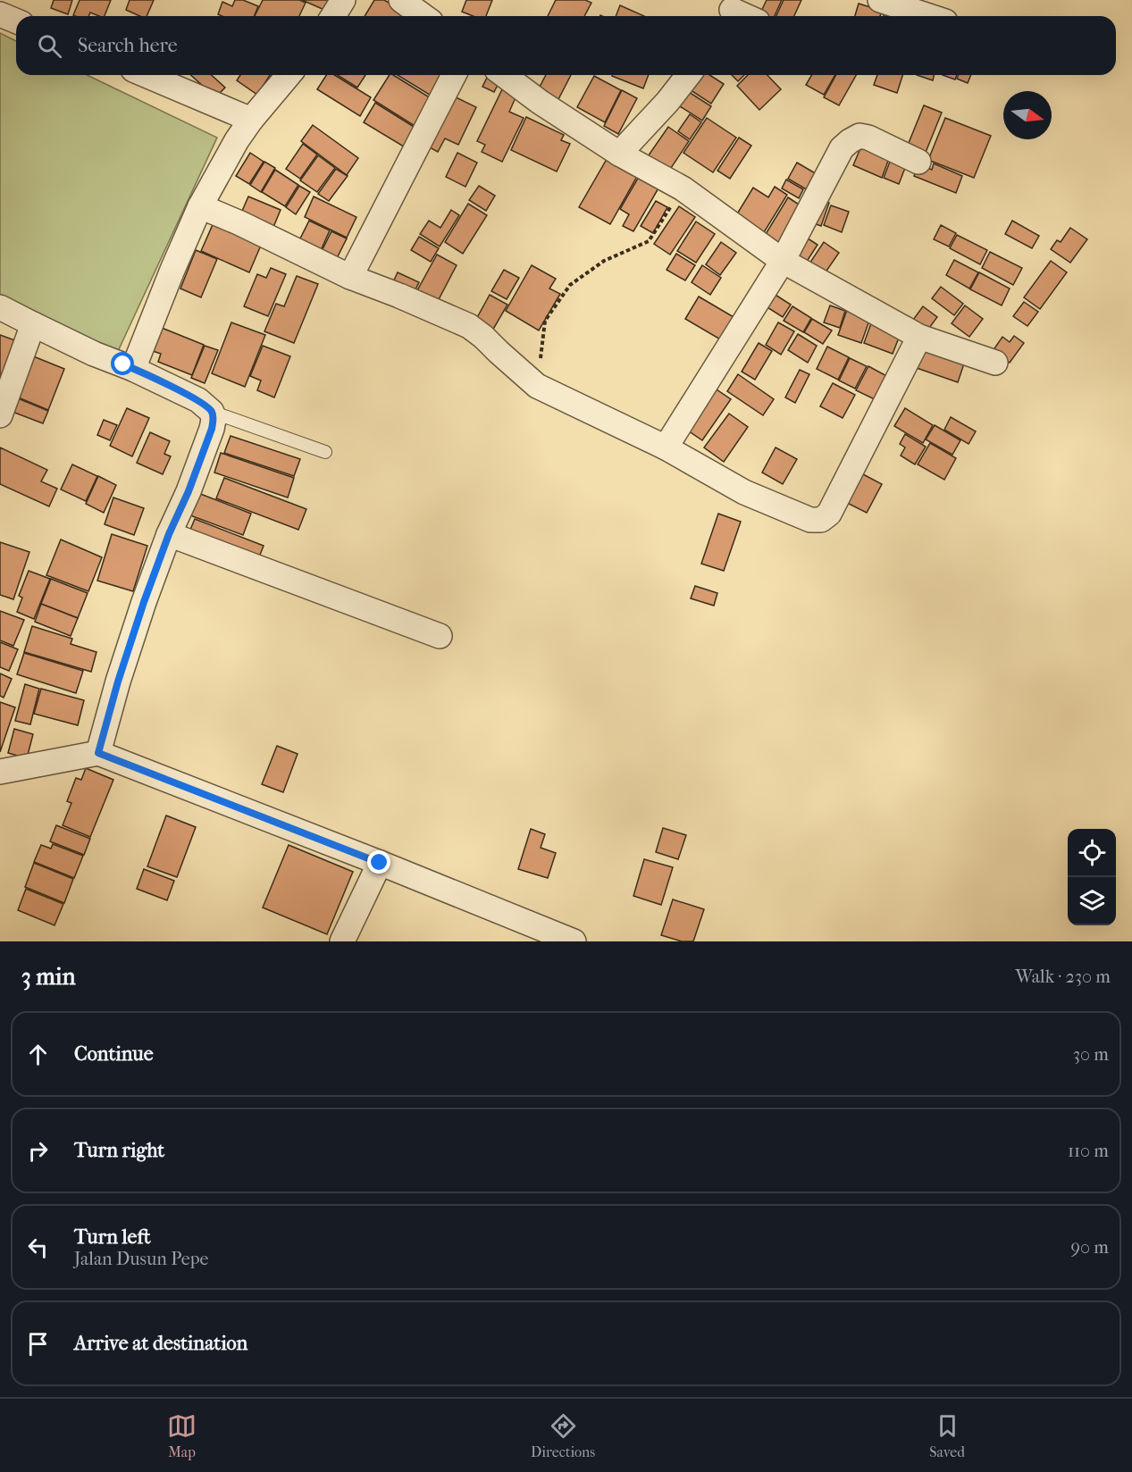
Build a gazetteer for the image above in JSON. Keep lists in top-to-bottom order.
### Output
{
  "north": "right",
  "page": {
    "search": "Search here",
    "heading": ["3 min", "Walk · 230 m"],
    "list": [
      ["Continue", "30 m"],
      ["Turn right", "110 m"],
      ["Turn left", "Jalan Dusun Pepe", "90 m"],
      "Arrive at destination"
    ],
    "nav": ["Map", "Directions", "Saved"]
  }
}
